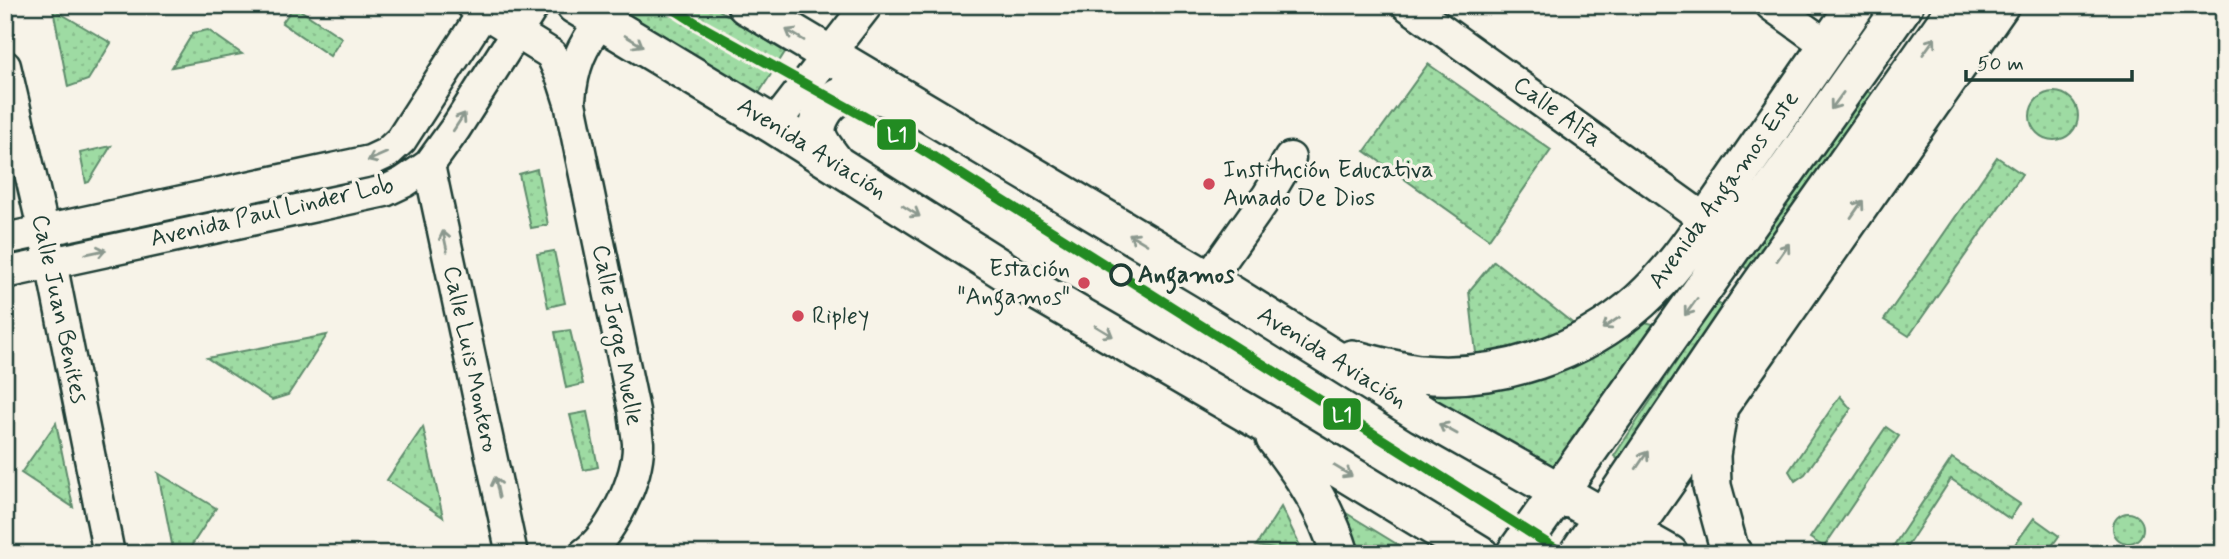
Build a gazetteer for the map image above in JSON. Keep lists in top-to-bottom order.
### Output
{
  "streets": {
    "main road": ["Avenida Aviación", "Avenida Angamos Este"],
    "street": [
      "Calle Alfa",
      "Avenida Paul Linder Lob",
      "Calle Juan Benites",
      "Calle Jorge Muelle",
      "Calle Luis Montero"
    ]
  },
  "crossings": [
    ["Calle Alfa", "Avenida Angamos Este"],
    ["Avenida Aviación", "Avenida Angamos Este"],
    ["Avenida Paul Linder Lob", "Calle Juan Benites"],
    ["Avenida Paul Linder Lob", "Calle Luis Montero"]
  ],
  "one_way": ["Calle Luis Montero"],
  "places": [
    "Institución Educativa Amado De Dios",
    "Angamos",
    "Estación \"Angamos\"",
    "Ripley"
  ],
  "lines": ["transit line L1"],
  "scale_bar": "50 m"
}
